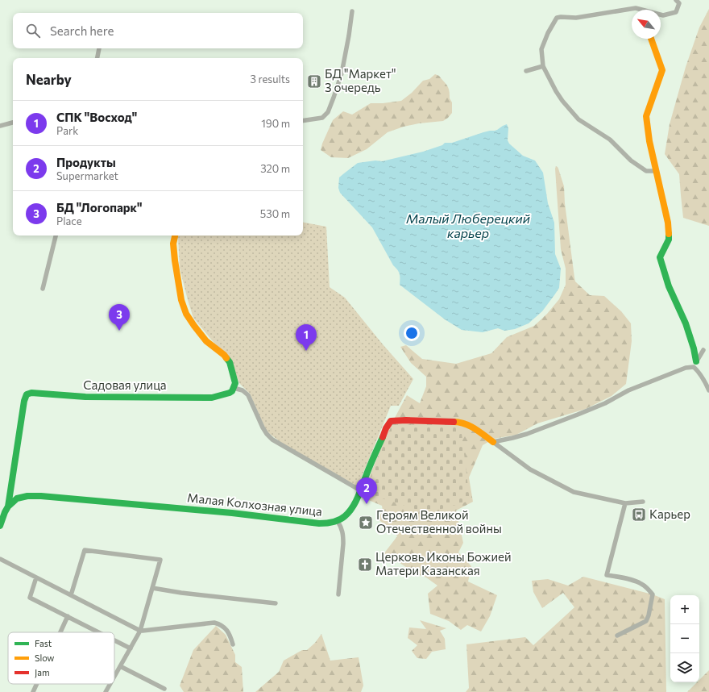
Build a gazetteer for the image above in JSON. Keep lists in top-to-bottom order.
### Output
{
  "streets": {
    "street": ["Садовая улица", "Малая Колхозная улица"]
  },
  "crossings": [
    ["Садовая улица", "Малая Колхозная улица"]
  ],
  "water": ["Малый Люберецкий карьер"],
  "places": {
    "building": ["БД \"Маркет\" 3 очередь"],
    "bus stop": ["Карьер"],
    "place": ["Героям Великой Отечественной войны"],
    "church": ["Церковь Иконы Божией Матери Казанская"]
  },
  "legend": ["Fast", "Slow", "Jam"],
  "north": "top left",
  "page": {
    "search": "Search here",
    "heading": ["Nearby", "3 results"],
    "list": [
      {
        "mark": "1",
        "name": "СПК \"Восход\"",
        "note": "Park",
        "value": "190 m"
      },
      {
        "mark": "2",
        "name": "Продукты",
        "note": "Supermarket",
        "value": "320 m"
      },
      {
        "mark": "3",
        "name": "БД \"Логопарк\"",
        "note": "Place",
        "value": "530 m"
      }
    ],
    "pins": ["3", "1", "2"],
    "map_buttons": ["+", "−"]
  }
}
